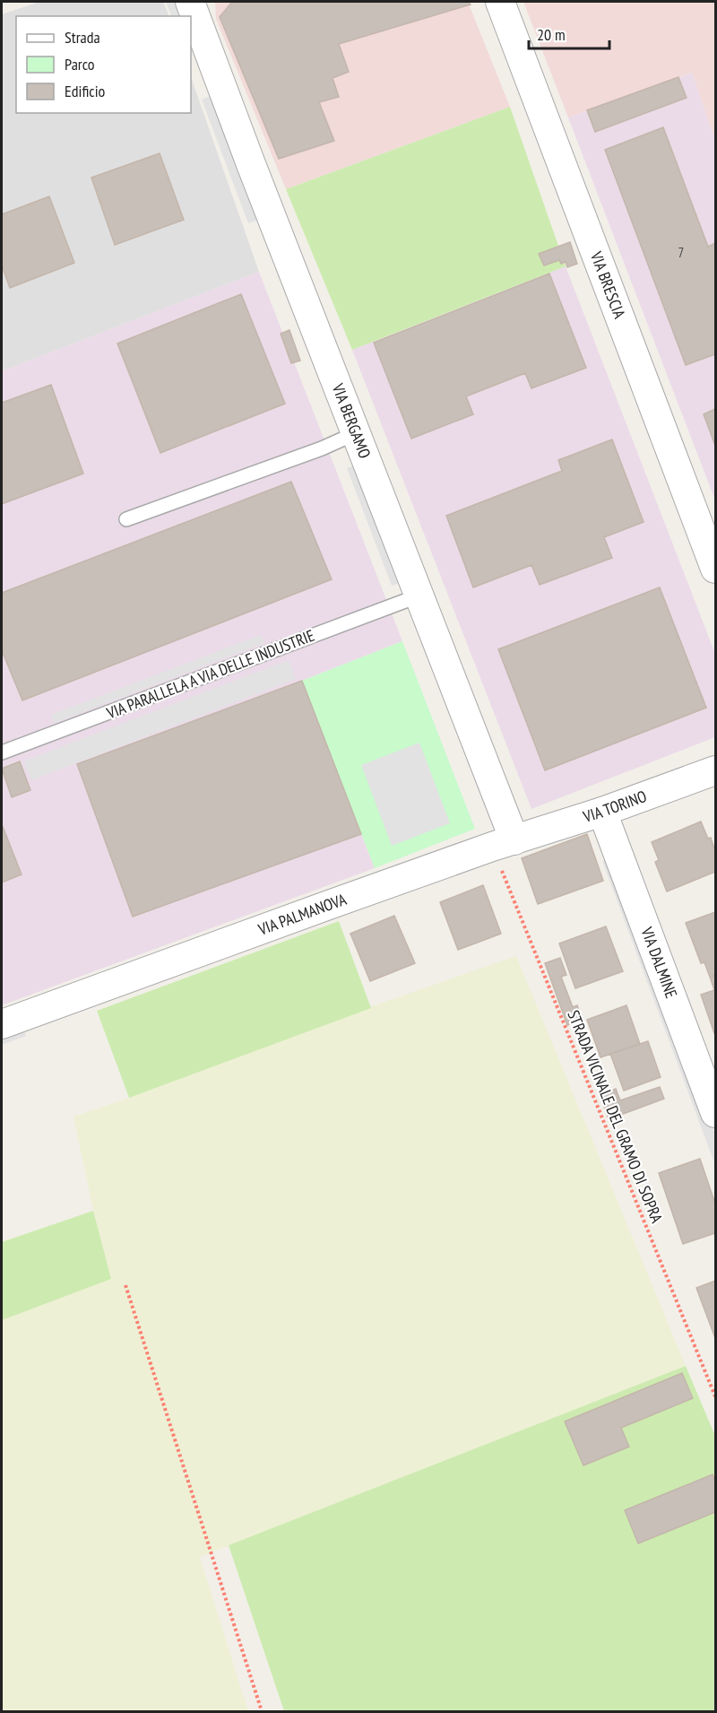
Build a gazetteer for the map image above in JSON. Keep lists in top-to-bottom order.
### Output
{
  "streets": {
    "street": [
      "VIA BRESCIA",
      "VIA BERGAMO",
      "VIA TORINO",
      "VIA PALMANOVA",
      "VIA DALMINE"
    ],
    "lane": ["VIA PARALLELA A VIA DELLE INDUSTRIE"],
    "path": ["STRADA VICINALE DEL GRAMO DI SOPRA"]
  },
  "crossings": [
    ["VIA BERGAMO", "VIA PARALLELA A VIA DELLE INDUSTRIE"],
    ["VIA BERGAMO", "VIA TORINO"],
    ["VIA BERGAMO", "VIA PALMANOVA"],
    ["VIA BERGAMO", "STRADA VICINALE DEL GRAMO DI SOPRA"],
    ["VIA TORINO", "VIA PALMANOVA"],
    ["VIA TORINO", "VIA DALMINE"],
    ["VIA TORINO", "STRADA VICINALE DEL GRAMO DI SOPRA"],
    ["VIA PALMANOVA", "STRADA VICINALE DEL GRAMO DI SOPRA"]
  ],
  "house_numbers": ["7"],
  "legend": ["Strada", "Parco", "Edificio"],
  "scale_bar": "20 m"
}
